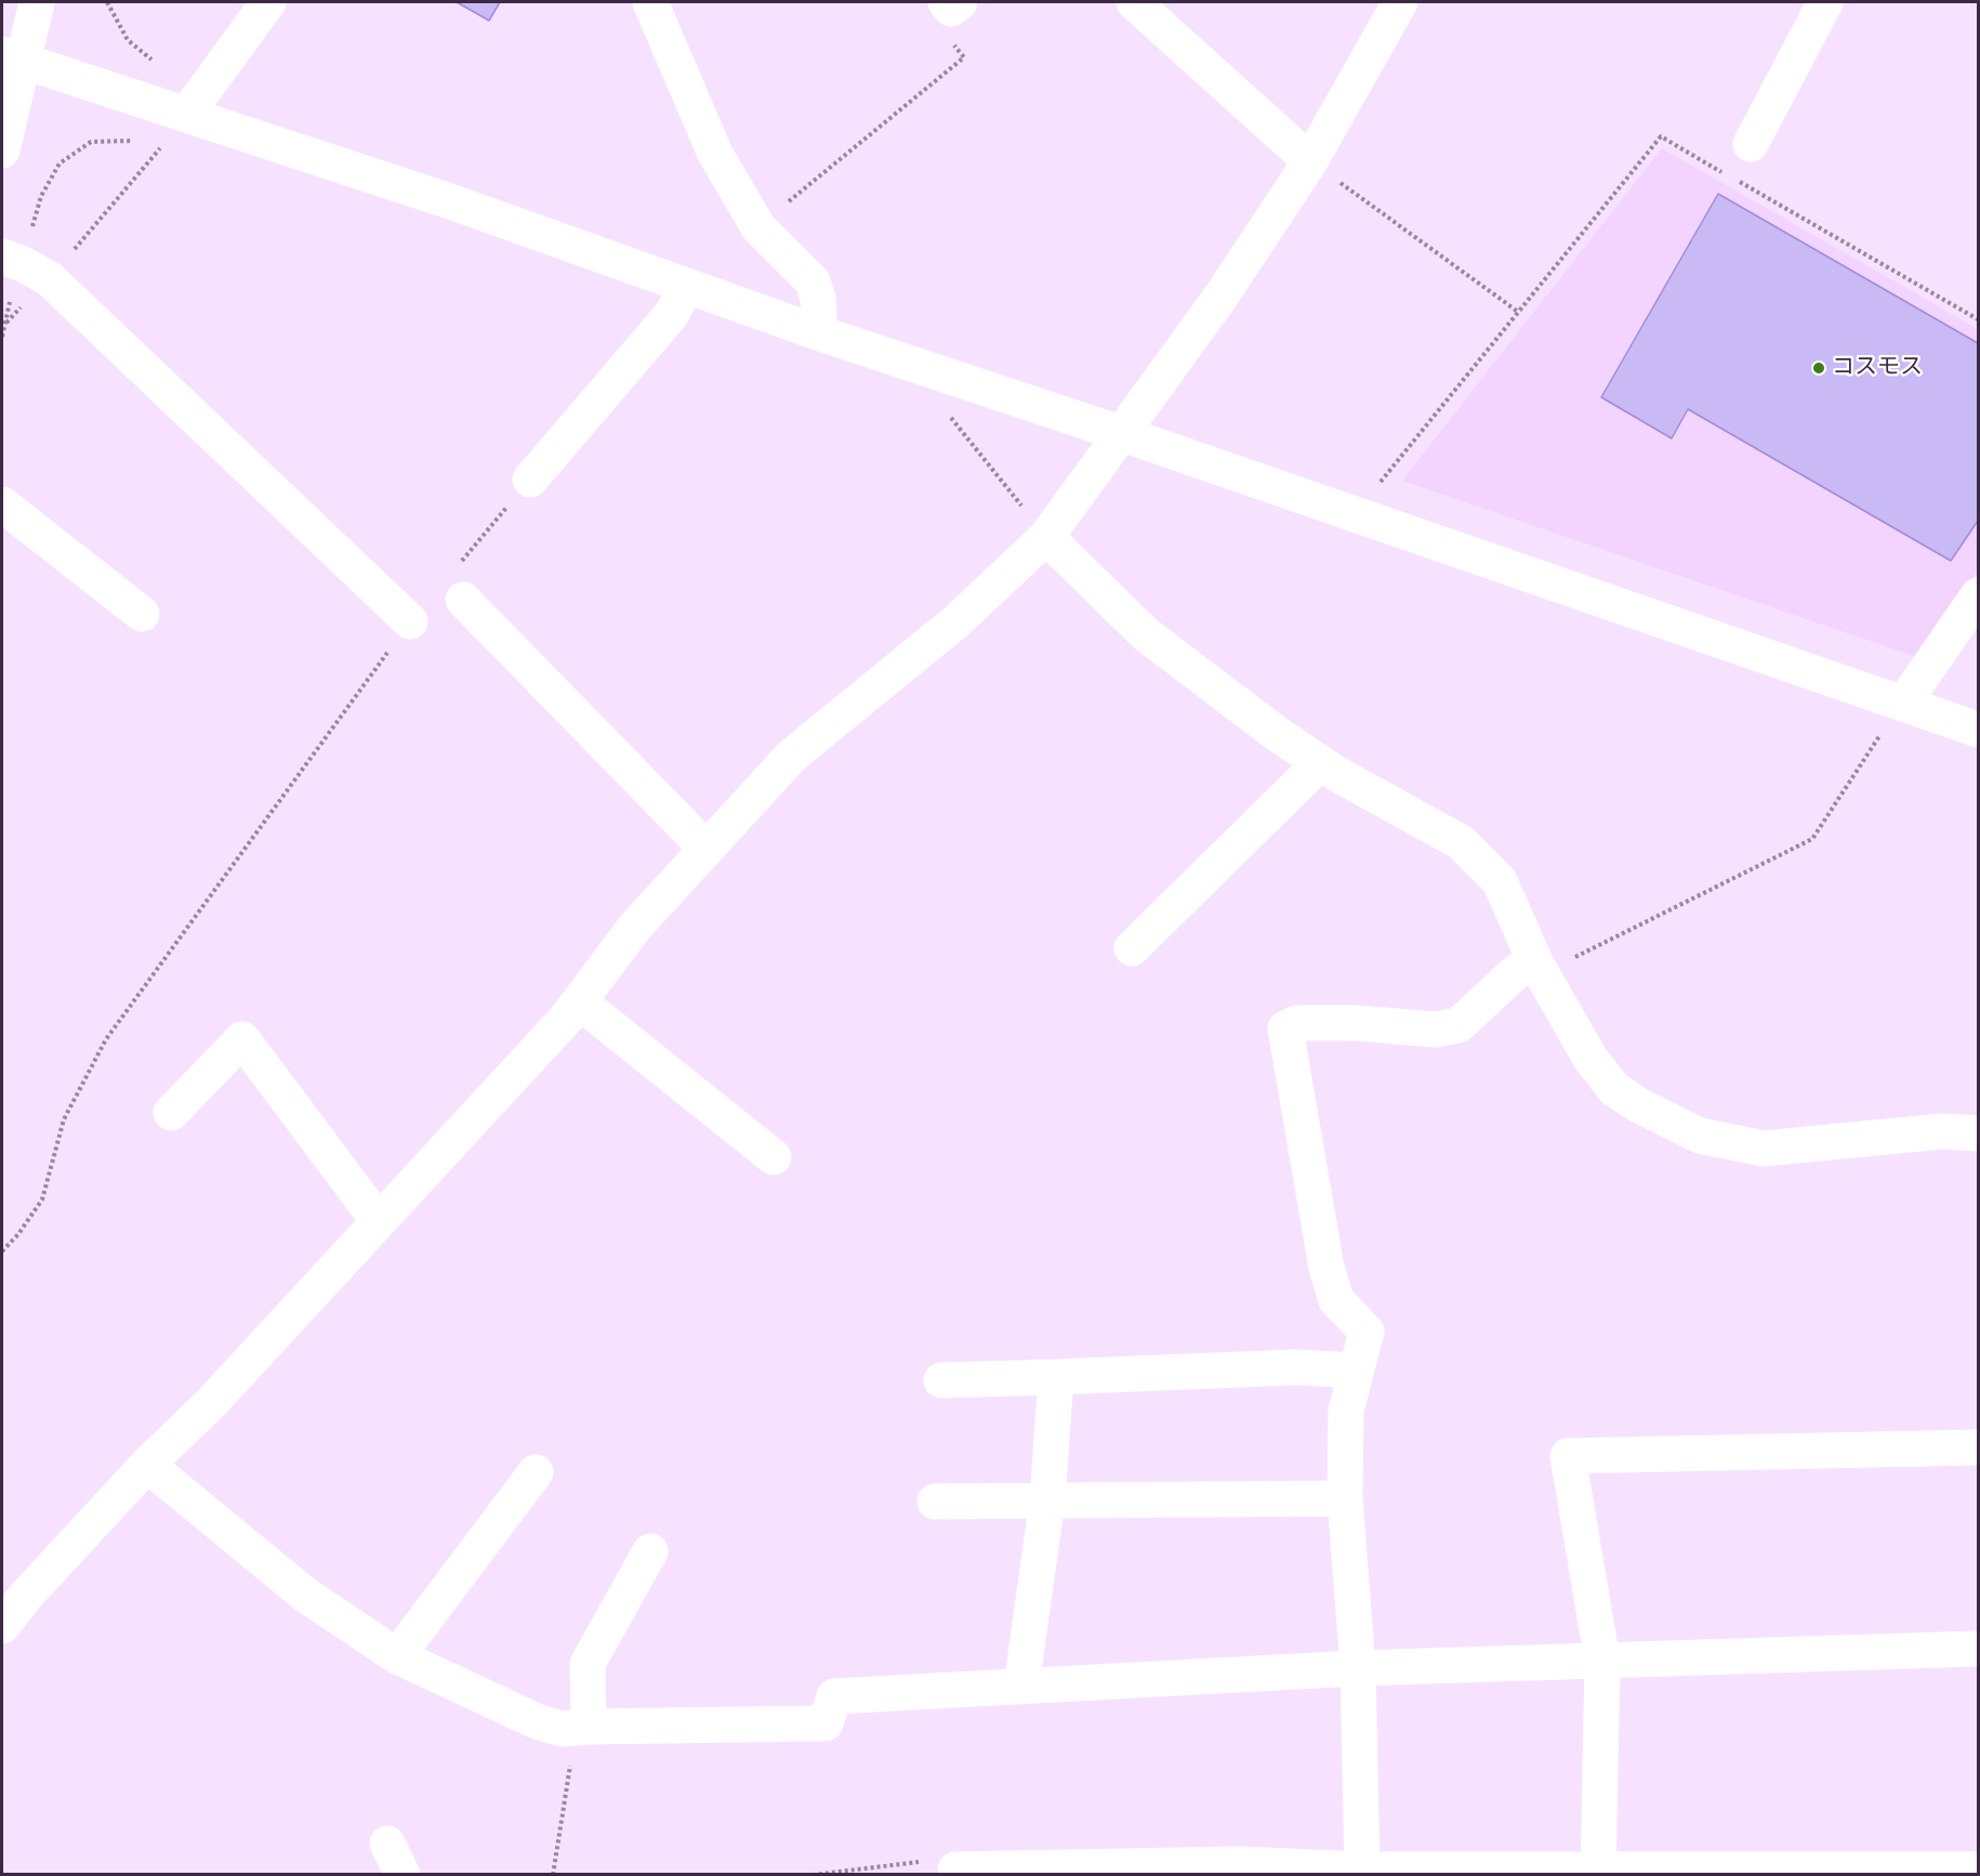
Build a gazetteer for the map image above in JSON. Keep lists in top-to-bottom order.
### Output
{
  "places": ["コスモス"]
}
